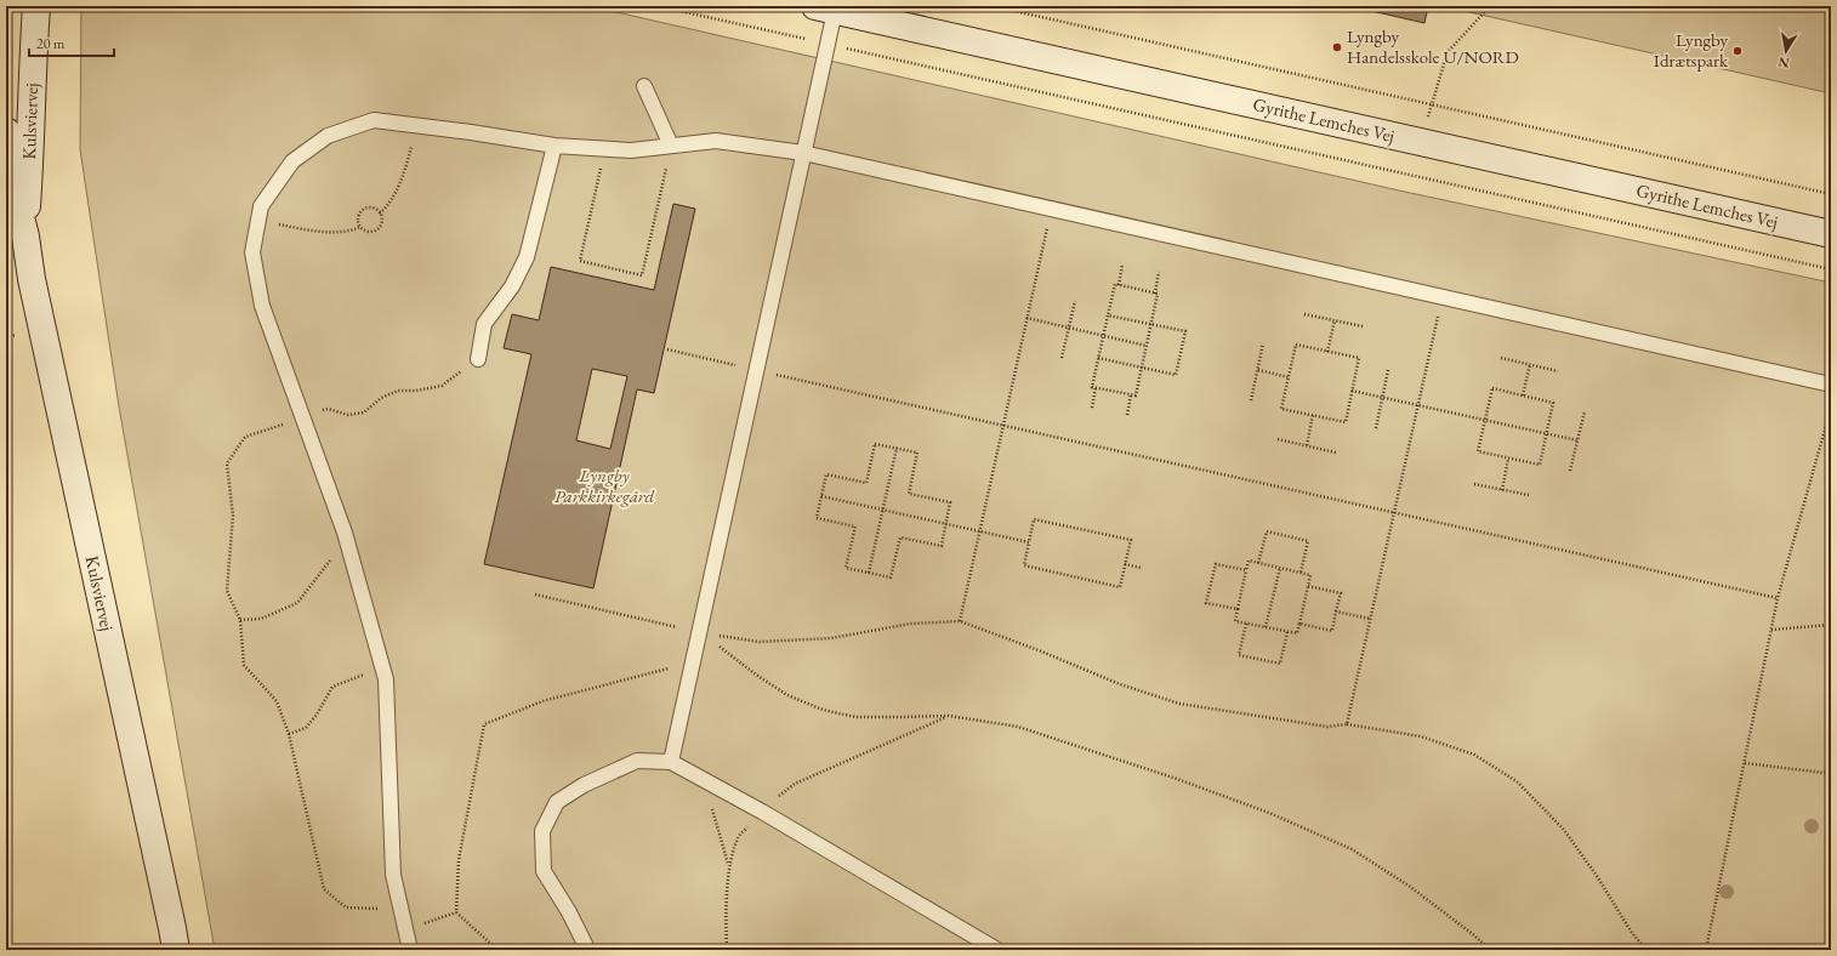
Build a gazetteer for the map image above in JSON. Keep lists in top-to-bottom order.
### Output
{
  "streets": {
    "street": ["Gyrithe Lemches Vej", "Kulsviervej"]
  },
  "parks": ["Lyngby Parkkirkegård"],
  "places": ["Lyngby Handelsskole U/NORD", "Lyngby Idrætspark"],
  "scale_bar": "20 m",
  "north": "bottom"
}
